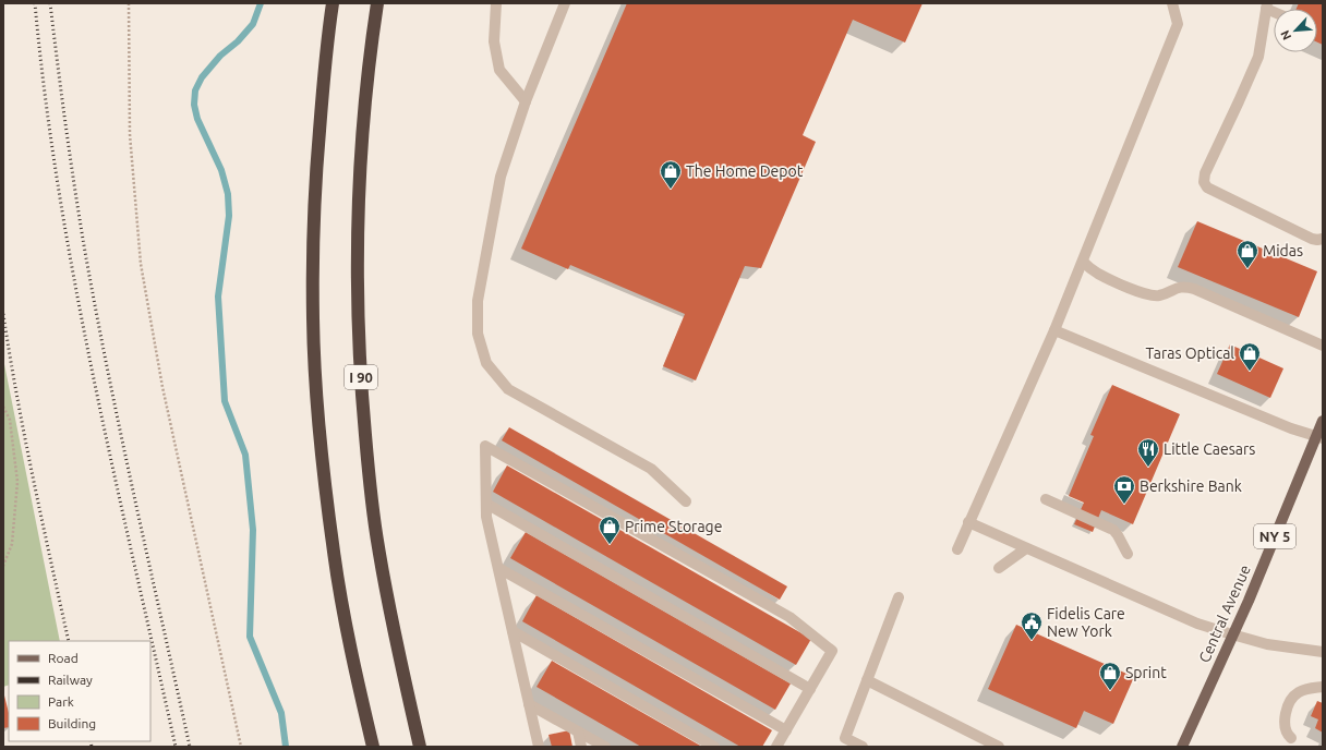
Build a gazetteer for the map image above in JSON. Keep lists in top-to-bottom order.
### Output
{
  "streets": {
    "highway": ["I 90"],
    "main road": ["NY 5", "Central Avenue"]
  },
  "places": {
    "shop": [
      "The Home Depot",
      "Midas",
      "Taras Optical",
      "Prime Storage",
      "Sprint"
    ],
    "restaurant": ["Little Caesars"],
    "bank": ["Berkshire Bank"],
    "public building": ["Fidelis Care New York"]
  },
  "legend": [
    "Road",
    "Railway",
    "Park",
    "Building"
  ],
  "north": "bottom left"
}
